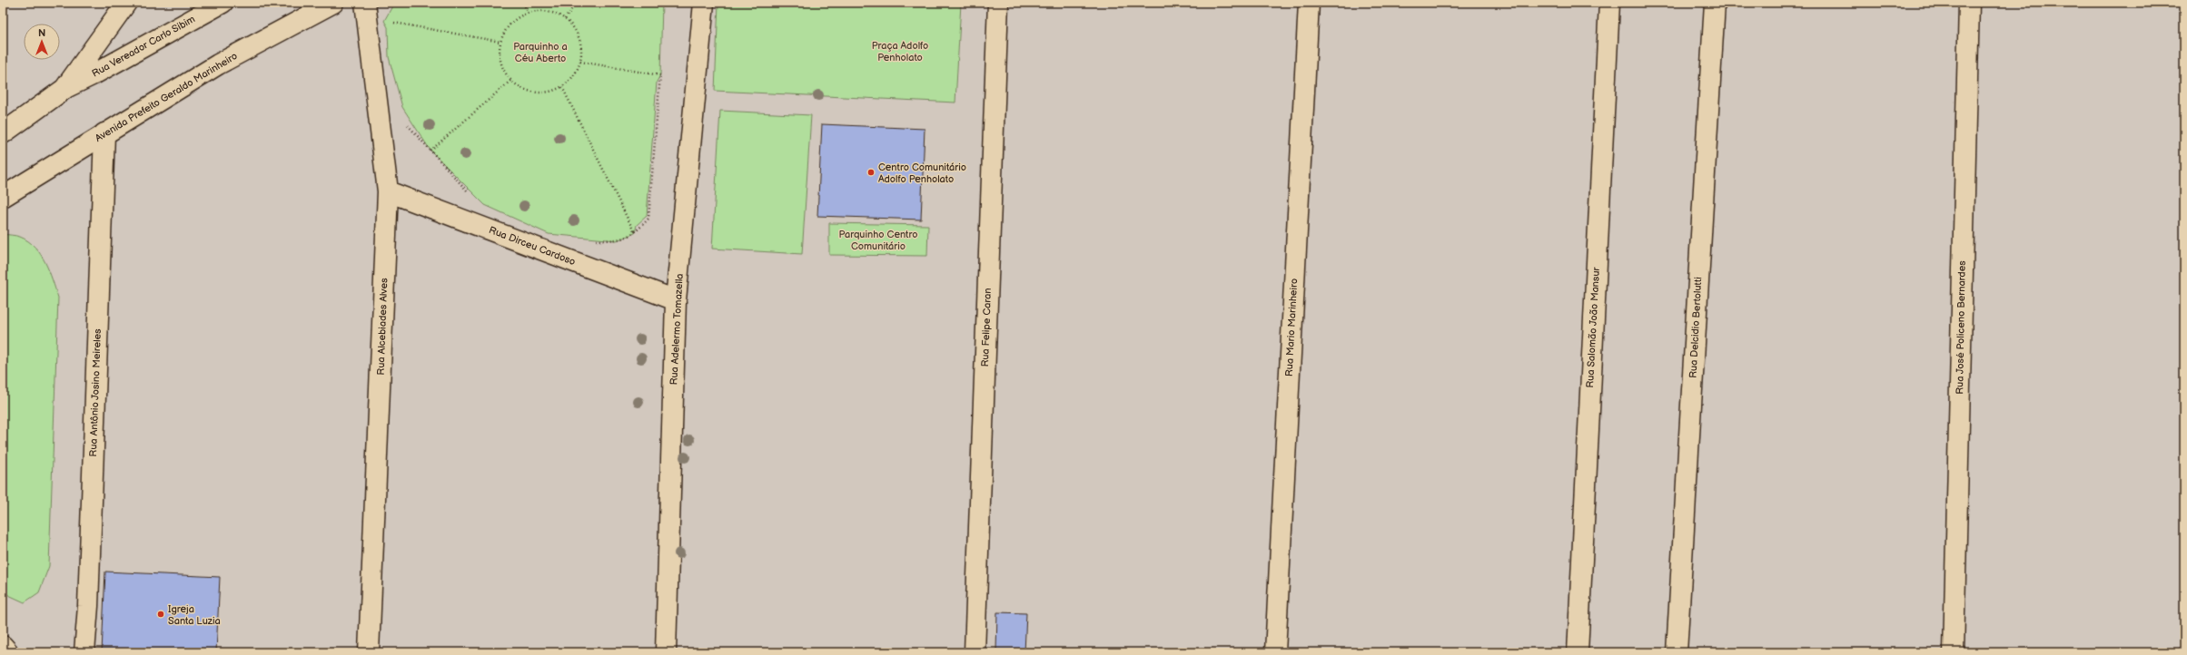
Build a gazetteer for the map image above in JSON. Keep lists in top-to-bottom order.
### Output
{
  "streets": {
    "street": [
      "Rua Vereador Carlo Sibim",
      "Avenida Prefeito Geraldo Marinheiro",
      "Rua Dirceu Cardoso",
      "Rua Alcebiades Alves",
      "Rua Felipe Caran",
      "Rua Mario Marinheiro",
      "Rua Salomão João Mansur",
      "Rua Delcidio Bertolutti",
      "Rua José Policeno Bernardes",
      "Rua Adelermo Tomazella",
      "Rua Antônio Josino Meireles"
    ]
  },
  "crossings": [
    ["Avenida Prefeito Geraldo Marinheiro", "Rua Antônio Josino Meireles"],
    ["Rua Dirceu Cardoso", "Rua Alcebiades Alves"],
    ["Rua Dirceu Cardoso", "Rua Adelermo Tomazella"]
  ],
  "parks": ["Praça Adolfo Penholato", "Parquinho a Céu Aberto", "Parquinho Centro Comunitário"],
  "places": ["Centro Comunitário Adolfo Penholato", "Igreja Santa Luzia"],
  "north": "top"
}
